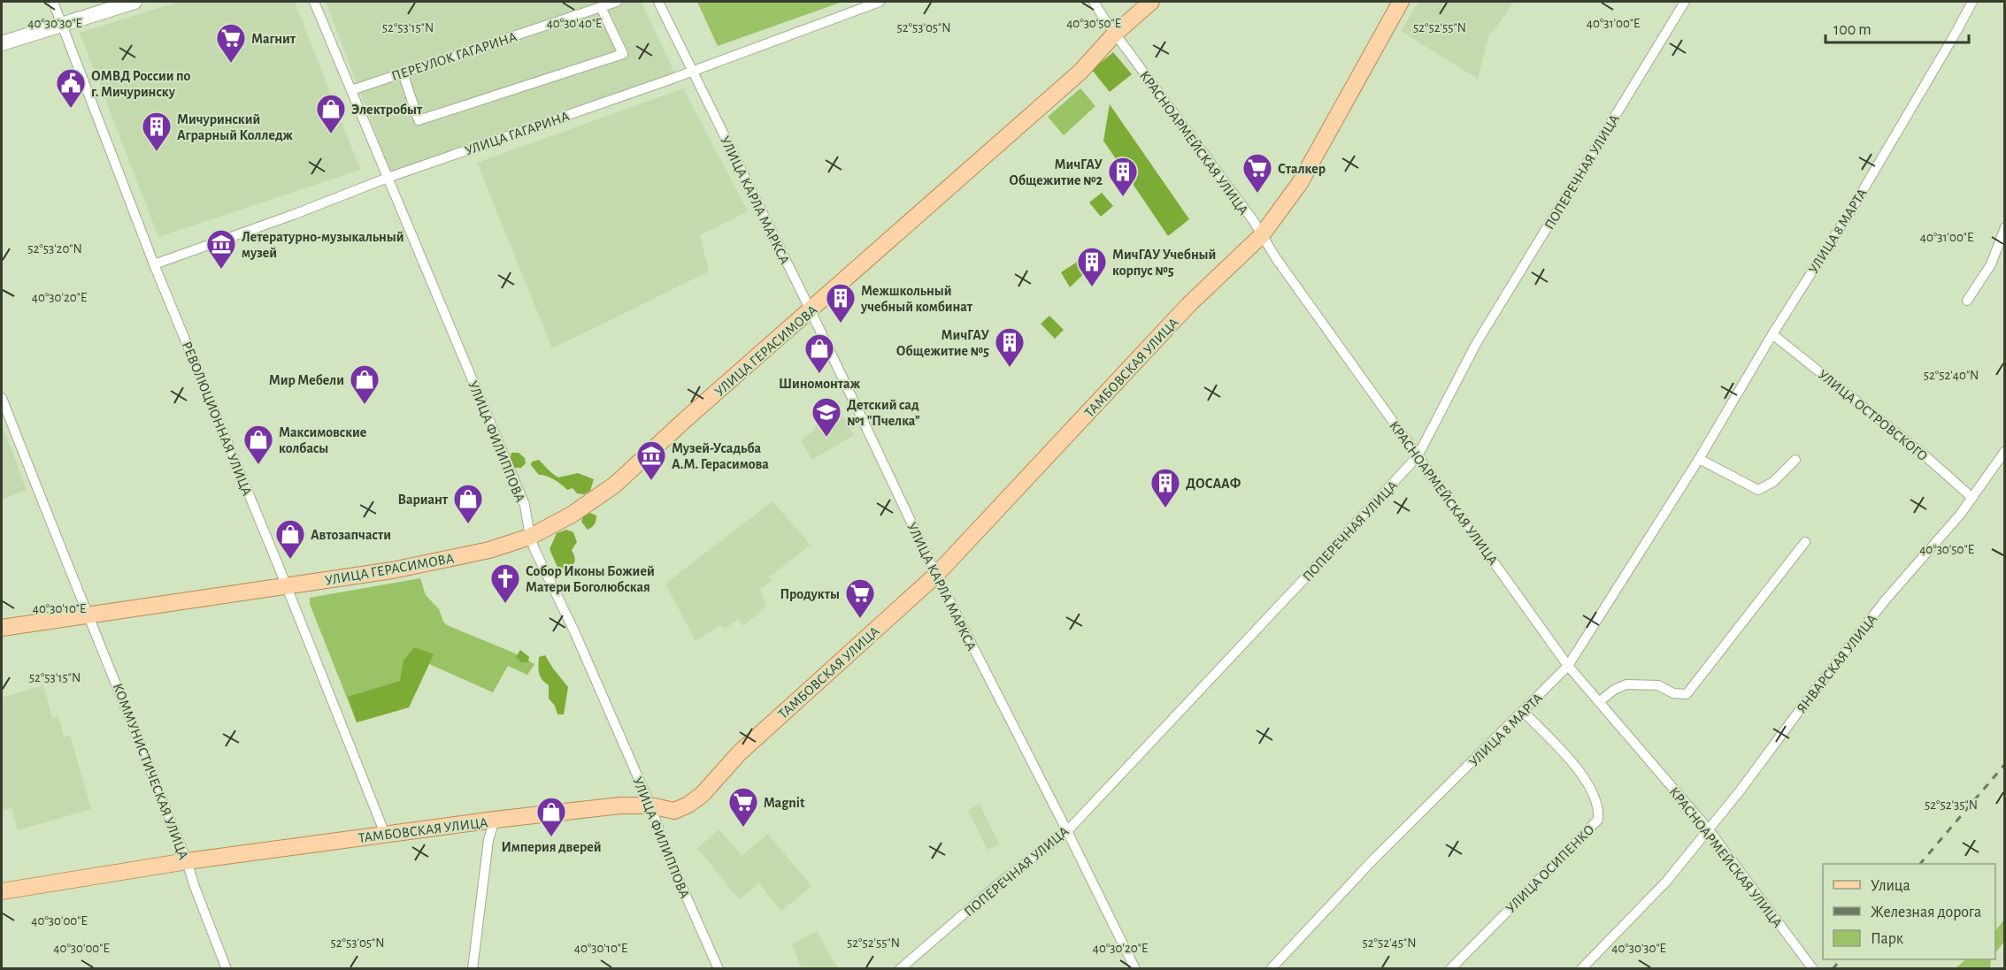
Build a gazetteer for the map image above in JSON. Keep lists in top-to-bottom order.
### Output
{
  "streets": {
    "main road": ["УЛИЦА ГЕРАСИМОВА", "ТАМБОВСКАЯ УЛИЦА"],
    "street": [
      "ПЕРЕУЛОК ГАГАРИНА",
      "УЛИЦА ГАГАРИНА",
      "КРАСНОАРМЕЙСКАЯ УЛИЦА",
      "ПОПЕРЕЧНАЯ УЛИЦА",
      "УЛИЦА КАРЛА МАРКСА",
      "УЛИЦА 8 МАРТА",
      "УЛИЦА ОСТРОВСКОГО",
      "РЕВОЛЮЦИОННАЯ УЛИЦА",
      "УЛИЦА ФИЛИППОВА",
      "ЯНВАРСКАЯ УЛИЦА",
      "КОММУНИСТИЧЕСКАЯ УЛИЦА",
      "УЛИЦА ОСИПЕНКО"
    ]
  },
  "crossings": [
    ["ПЕРЕУЛОК ГАГАРИНА", "УЛИЦА ФИЛИППОВА"],
    ["УЛИЦА ГАГАРИНА", "УЛИЦА КАРЛА МАРКСА"],
    ["УЛИЦА ГАГАРИНА", "РЕВОЛЮЦИОННАЯ УЛИЦА"],
    ["УЛИЦА ГАГАРИНА", "УЛИЦА ФИЛИППОВА"],
    ["КРАСНОАРМЕЙСКАЯ УЛИЦА", "ПОПЕРЕЧНАЯ УЛИЦА"],
    ["КРАСНОАРМЕЙСКАЯ УЛИЦА", "УЛИЦА 8 МАРТА"],
    ["КРАСНОАРМЕЙСКАЯ УЛИЦА", "УЛИЦА ГЕРАСИМОВА"],
    ["КРАСНОАРМЕЙСКАЯ УЛИЦА", "ТАМБОВСКАЯ УЛИЦА"],
    ["КРАСНОАРМЕЙСКАЯ УЛИЦА", "ЯНВАРСКАЯ УЛИЦА"],
    ["ПОПЕРЕЧНАЯ УЛИЦА", "УЛИЦА КАРЛА МАРКСА"],
    ["УЛИЦА КАРЛА МАРКСА", "УЛИЦА ГЕРАСИМОВА"],
    ["УЛИЦА КАРЛА МАРКСА", "ТАМБОВСКАЯ УЛИЦА"],
    ["УЛИЦА 8 МАРТА", "УЛИЦА ОСТРОВСКОГО"],
    ["УЛИЦА 8 МАРТА", "УЛИЦА ОСИПЕНКО"],
    ["УЛИЦА ГЕРАСИМОВА", "РЕВОЛЮЦИОННАЯ УЛИЦА"],
    ["УЛИЦА ГЕРАСИМОВА", "УЛИЦА ФИЛИППОВА"],
    ["УЛИЦА ГЕРАСИМОВА", "КОММУНИСТИЧЕСКАЯ УЛИЦА"],
    ["ТАМБОВСКАЯ УЛИЦА", "РЕВОЛЮЦИОННАЯ УЛИЦА"],
    ["ТАМБОВСКАЯ УЛИЦА", "УЛИЦА ФИЛИППОВА"],
    ["ТАМБОВСКАЯ УЛИЦА", "КОММУНИСТИЧЕСКАЯ УЛИЦА"],
    ["УЛИЦА ОСТРОВСКОГО", "ЯНВАРСКАЯ УЛИЦА"]
  ],
  "places": {
    "supermarket": [
      "Магнит",
      "Сталкер",
      "Продукты",
      "Magnit"
    ],
    "public building": ["ОМВД России по г. Мичуринску"],
    "shop": [
      "Электробыт",
      "Шиномонтаж",
      "Мир Мебели",
      "Максимовские колбасы",
      "Вариант",
      "Автозапчасти",
      "Империя дверей"
    ],
    "building": [
      "Мичуринский Аграрный Колледж",
      "МичГАУ Общежитие №2",
      "МичГАУ Учебный корпус №5",
      "Межшкольный учебный комбинат",
      "МичГАУ Общежитие №5",
      "ДОСААФ"
    ],
    "museum": ["Летературно-музыкальный музей", "Музей-Усадьба А.М. Герасимова"],
    "school or university": ["Детский сад №1 \"Пчелка\""],
    "church": ["Собор Иконы Божией Матери Боголюбская"]
  },
  "legend": ["Улица", "Железная дорога", "Парк"],
  "scale_bar": "100 m",
  "coordinates": [
    "40°30'30\"E",
    "40°30'40\"E",
    "40°30'50\"E",
    "40°31'00\"E",
    "52°53'15\"N",
    "52°53'05\"N",
    "52°52'55\"N",
    "52°53'20\"N",
    "40°30'20\"E",
    "52°52'40\"N",
    "40°30'10\"E",
    "52°52'35\"N",
    "40°30'00\"E",
    "52°52'45\"N"
  ]
}
